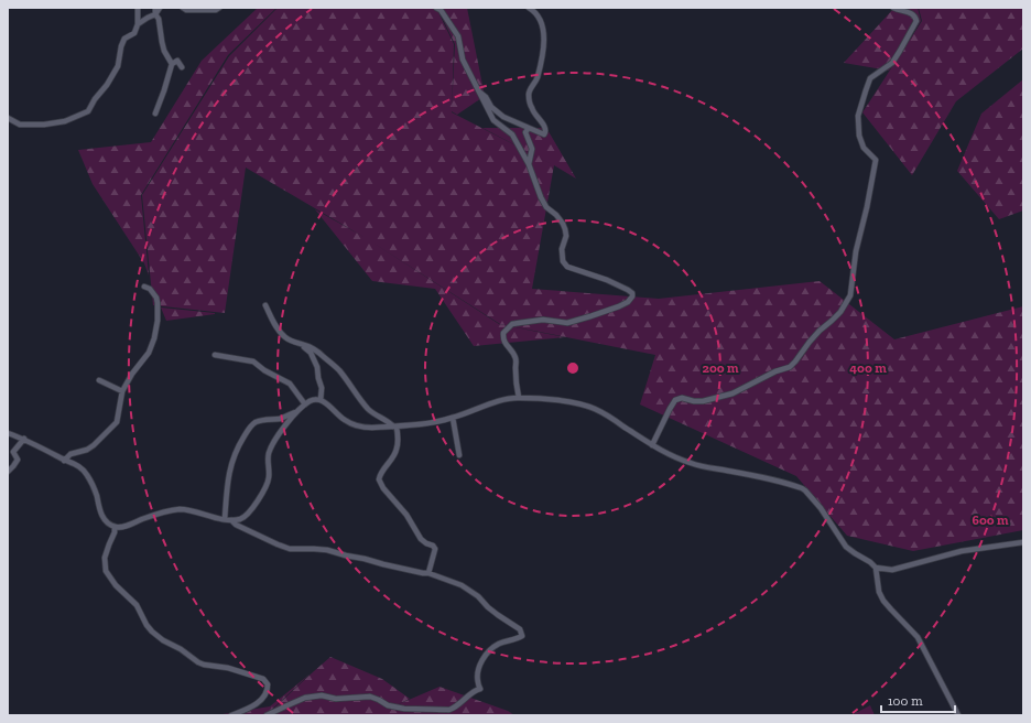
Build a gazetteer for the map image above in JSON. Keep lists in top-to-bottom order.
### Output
{
  "scale_bar": "100 m",
  "rings": ["200 m", "400 m", "600 m"]
}
